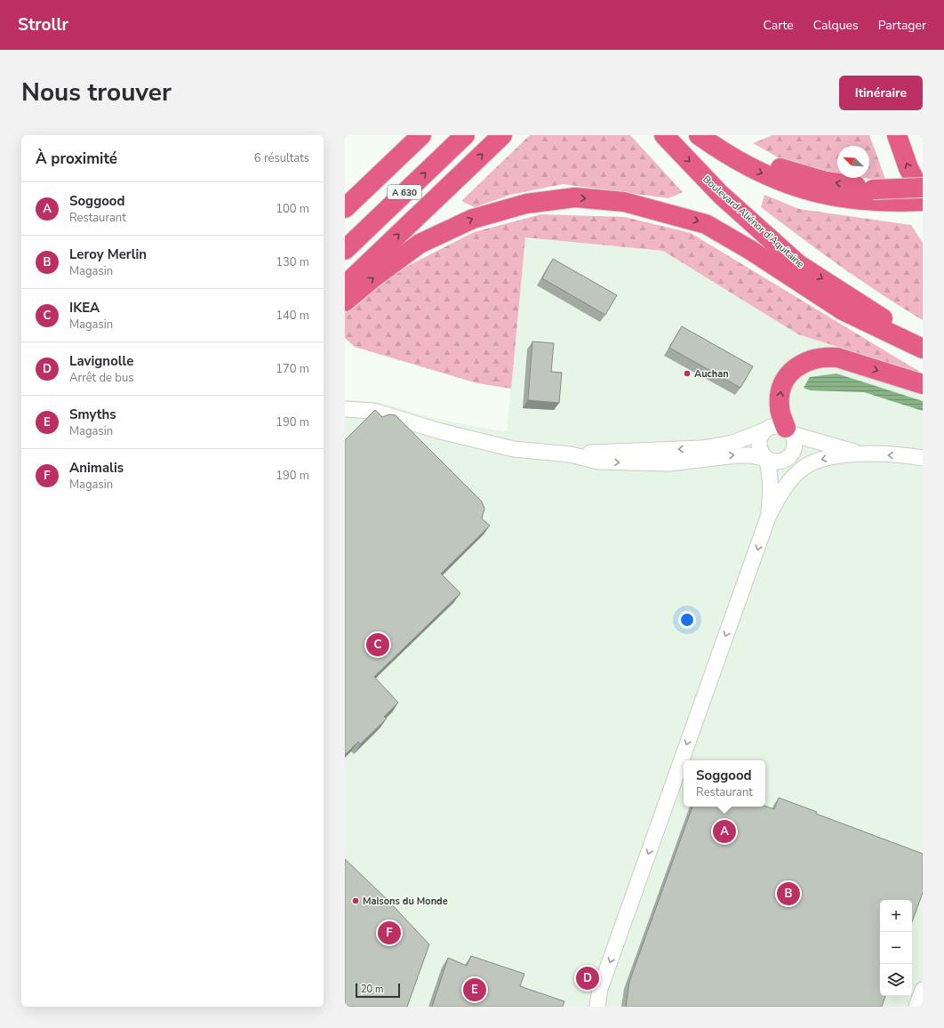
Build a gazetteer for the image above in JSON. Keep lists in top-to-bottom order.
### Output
{
  "streets": {
    "highway": ["A 630", "Boulevard Aliénor d'Aquitaine"]
  },
  "places": ["Auchan", "Maisons du Monde"],
  "scale_bar": "20 m",
  "north": "top left",
  "page": {
    "header": "Strollr",
    "nav": ["Carte", "Calques", "Partager"],
    "title": "Nous trouver",
    "buttons": "Itinéraire",
    "heading": ["À proximité", "6 résultats"],
    "list": [
      {
        "mark": "A",
        "name": "Soggood",
        "note": "Restaurant",
        "value": "100 m"
      },
      {
        "mark": "B",
        "name": "Leroy Merlin",
        "note": "Magasin",
        "value": "130 m"
      },
      {
        "mark": "C",
        "name": "IKEA",
        "note": "Magasin",
        "value": "140 m"
      },
      {
        "mark": "D",
        "name": "Lavignolle",
        "note": "Arrêt de bus",
        "value": "170 m"
      },
      {
        "mark": "E",
        "name": "Smyths",
        "note": "Magasin",
        "value": "190 m"
      },
      {
        "mark": "F",
        "name": "Animalis",
        "note": "Magasin",
        "value": "190 m"
      }
    ],
    "pins": [
      "C",
      "A",
      "B",
      "F",
      "D",
      "E"
    ],
    "popup": ["Soggood", "Restaurant"],
    "map_buttons": ["+", "−"],
    "scale": "20 m"
  }
}
